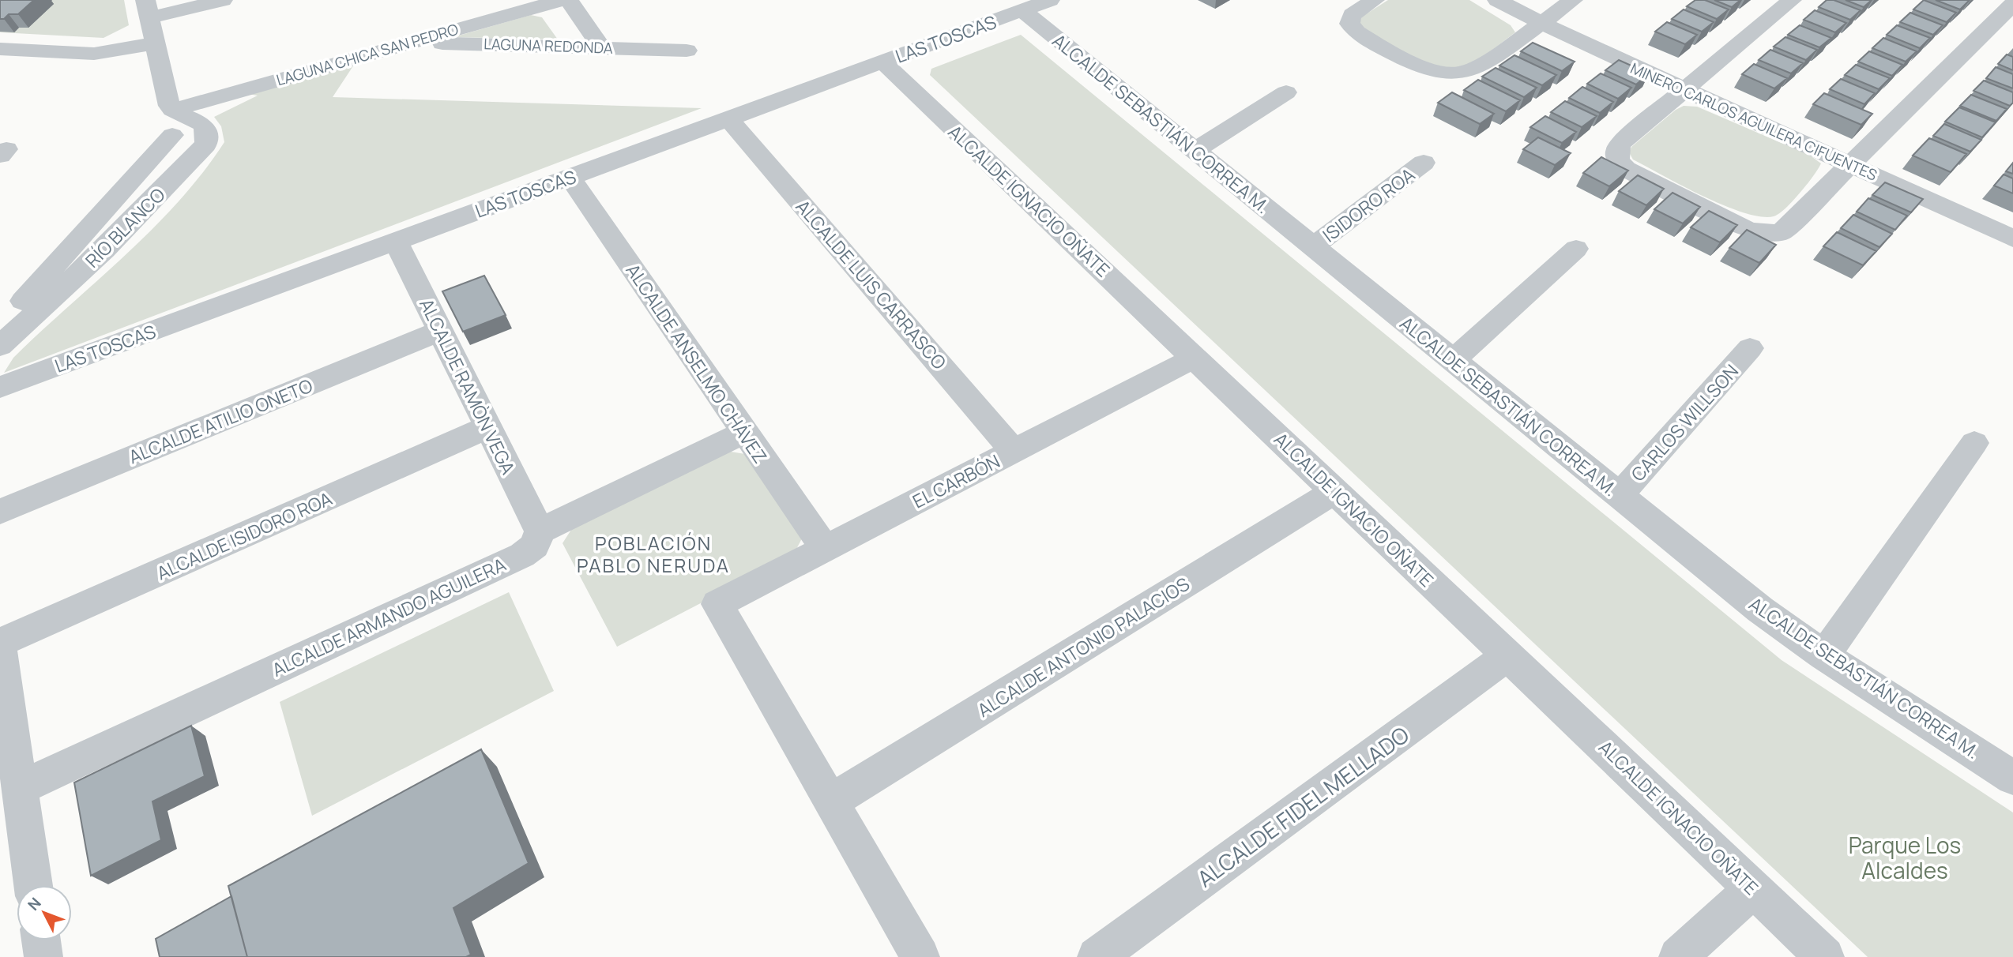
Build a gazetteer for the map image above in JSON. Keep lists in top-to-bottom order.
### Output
{
  "streets": {
    "street": [
      "LAS TOSCAS",
      "LAGUNA REDONDA",
      "LAGUNA CHICA SAN PEDRO",
      "MINERO CARLOS AGUILERA CIFUENTES",
      "ALCALDE SEBASTIÁN CORREA M.",
      "ALCALDE IGNACIO OÑATE",
      "ISIDORO ROA",
      "RÍO BLANCO",
      "ALCALDE LUIS CARRASCO",
      "ALCALDE ANSELMO CHÁVEZ",
      "ALCALDE RAMÒN VEGA",
      "ALCALDE ATILIO ONETO",
      "CARLOS WILLSON",
      "EL CARBÓN",
      "ALCALDE ISIDORO ROA",
      "ALCALDE ARMANDO AGUILERA",
      "ALCALDE ANTONIO PALACIOS",
      "ALCALDE FIDEL MELLADO"
    ]
  },
  "crossings": [
    ["LAS TOSCAS", "ALCALDE SEBASTIÁN CORREA M."],
    ["LAS TOSCAS", "ALCALDE IGNACIO OÑATE"],
    ["LAS TOSCAS", "ALCALDE LUIS CARRASCO"],
    ["LAS TOSCAS", "ALCALDE ANSELMO CHÁVEZ"],
    ["LAS TOSCAS", "ALCALDE RAMÒN VEGA"],
    ["LAGUNA REDONDA", "LAGUNA CHICA SAN PEDRO"],
    ["LAGUNA CHICA SAN PEDRO", "RÍO BLANCO"],
    ["ALCALDE SEBASTIÁN CORREA M.", "ISIDORO ROA"],
    ["ALCALDE SEBASTIÁN CORREA M.", "CARLOS WILLSON"],
    ["ALCALDE IGNACIO OÑATE", "EL CARBÓN"],
    ["ALCALDE IGNACIO OÑATE", "ALCALDE ANTONIO PALACIOS"],
    ["ALCALDE IGNACIO OÑATE", "ALCALDE FIDEL MELLADO"],
    ["ALCALDE LUIS CARRASCO", "EL CARBÓN"],
    ["ALCALDE ANSELMO CHÁVEZ", "EL CARBÓN"],
    ["ALCALDE ANSELMO CHÁVEZ", "ALCALDE ARMANDO AGUILERA"],
    ["ALCALDE RAMÒN VEGA", "ALCALDE ATILIO ONETO"],
    ["ALCALDE RAMÒN VEGA", "ALCALDE ISIDORO ROA"],
    ["ALCALDE RAMÒN VEGA", "ALCALDE ARMANDO AGUILERA"],
    ["EL CARBÓN", "ALCALDE ANTONIO PALACIOS"]
  ],
  "districts": ["POBLACIÓN PABLO NERUDA"],
  "parks": ["Parque Los Alcaldes"],
  "north": "top left"
}
